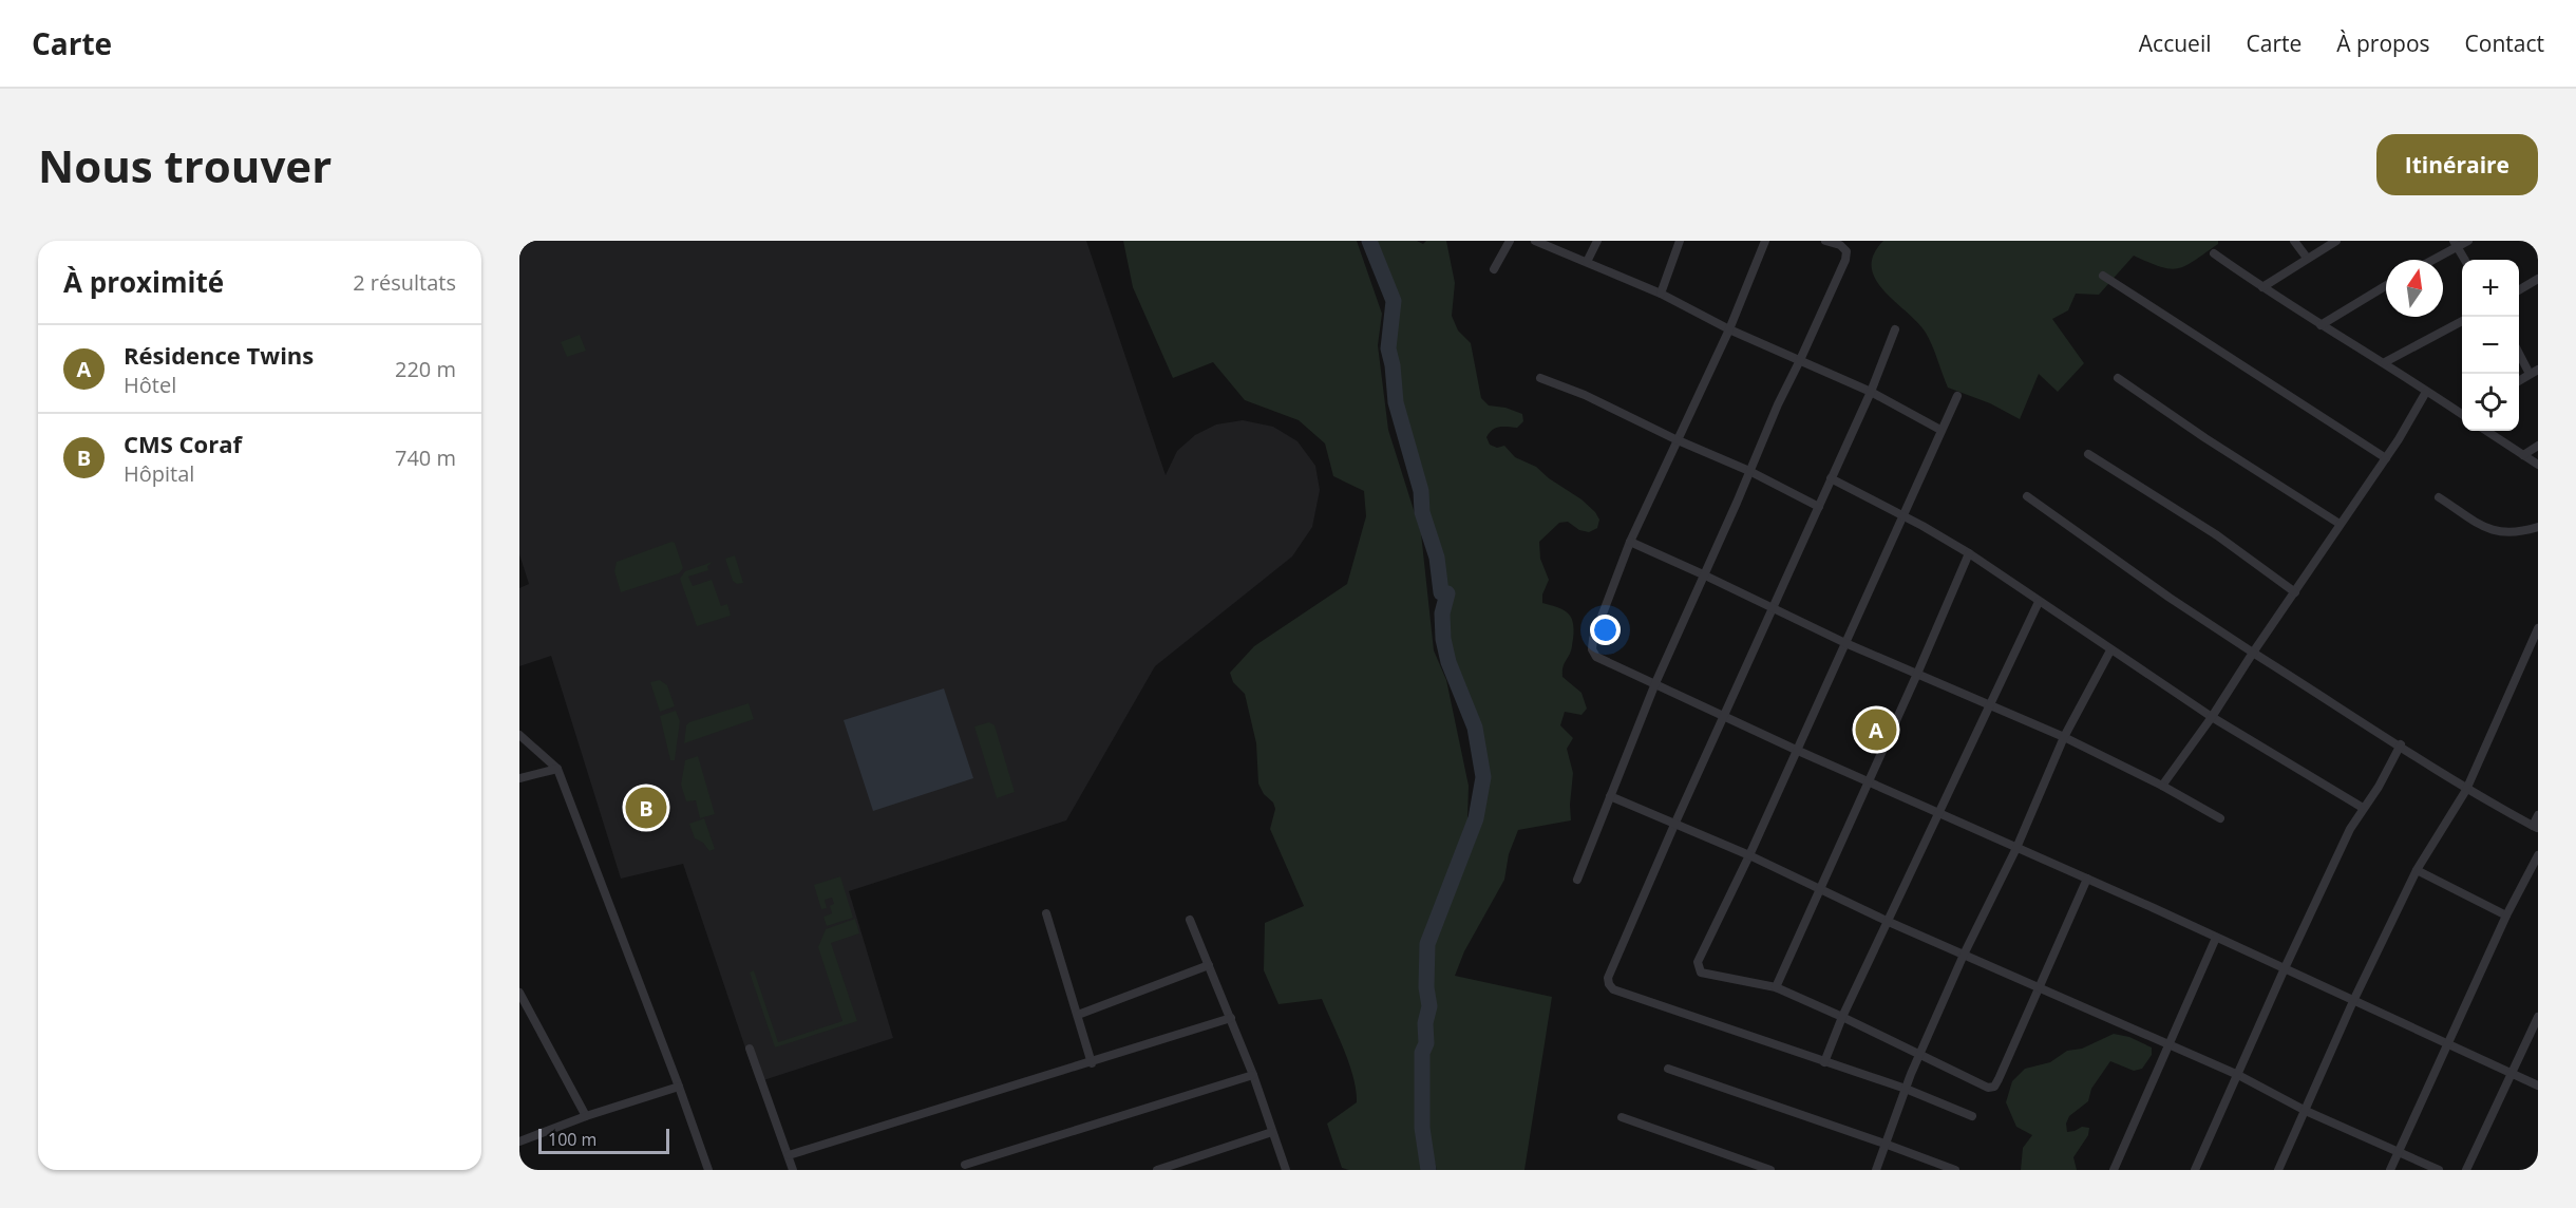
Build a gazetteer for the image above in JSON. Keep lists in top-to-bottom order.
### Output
{
  "scale_bar": "100 m",
  "north": "top",
  "page": {
    "header": "Carte",
    "nav": [
      "Accueil",
      "Carte",
      "À propos",
      "Contact"
    ],
    "buttons": "Itinéraire",
    "title": "Nous trouver",
    "heading": ["À proximité", "2 résultats"],
    "map_buttons": ["+", "−"],
    "list": [
      {
        "mark": "A",
        "name": "Résidence Twins",
        "note": "Hôtel",
        "value": "220 m"
      },
      {
        "mark": "B",
        "name": "CMS Coraf",
        "note": "Hôpital",
        "value": "740 m"
      }
    ],
    "pins": ["A", "B"],
    "scale": "100 m"
  }
}
